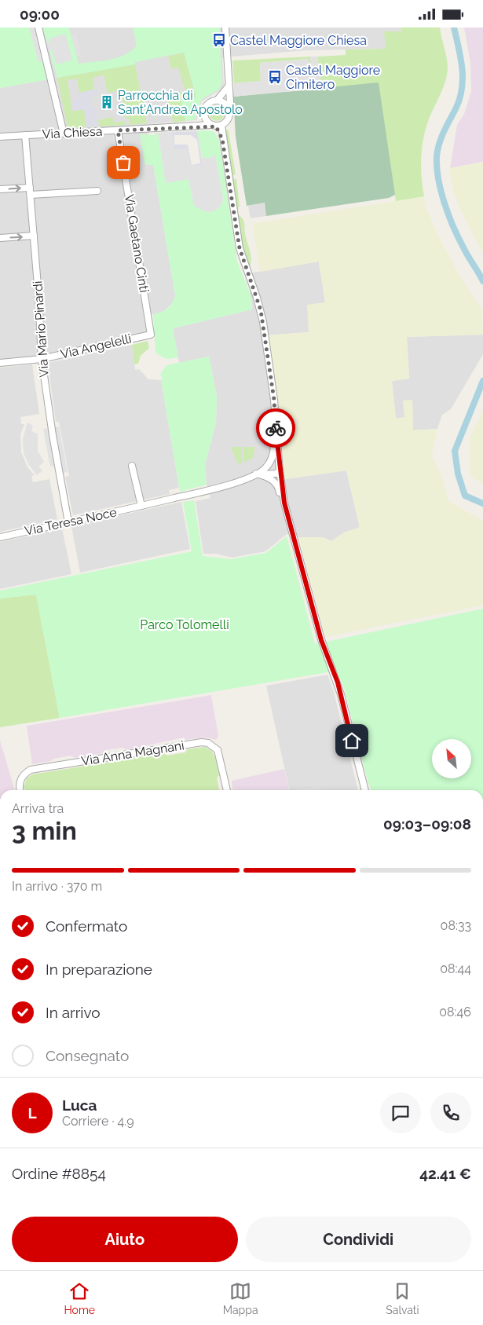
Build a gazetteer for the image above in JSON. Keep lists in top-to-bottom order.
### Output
{
  "streets": {
    "street": [
      "Via Chiesa",
      "Via Gaetano Cinti",
      "Via Mario Pinardi",
      "Via Angelelli",
      "Via Teresa Noce",
      "Via Anna Magnani"
    ]
  },
  "crossings": [
    ["Via Chiesa", "Via Gaetano Cinti"],
    ["Via Chiesa", "Via Mario Pinardi"],
    ["Via Gaetano Cinti", "Via Angelelli"],
    ["Via Mario Pinardi", "Via Angelelli"],
    ["Via Mario Pinardi", "Via Teresa Noce"]
  ],
  "parks": ["Parco Tolomelli"],
  "places": {
    "bus stop": ["Castel Maggiore Chiesa", "Castel Maggiore Cimitero"],
    "building": ["Parrocchia di Sant'Andrea Apostolo"]
  },
  "north": "top left",
  "page": {
    "status": "09:00",
    "heading": ["3 min", "Arriva tra", "09:03–09:08"],
    "panel": [
      "Luca",
      "Corriere · 4.9",
      "Ordine #8854",
      "42.41 €"
    ],
    "bar": "In arrivo · 370 m",
    "list": [
      ["Confermato", "08:33"],
      ["In preparazione", "08:44"],
      ["In arrivo", "08:46"],
      "Consegnato"
    ],
    "round": "L",
    "buttons": ["Aiuto", "Condividi"],
    "tabs": ["Home", "Mappa", "Salvati"]
  }
}
